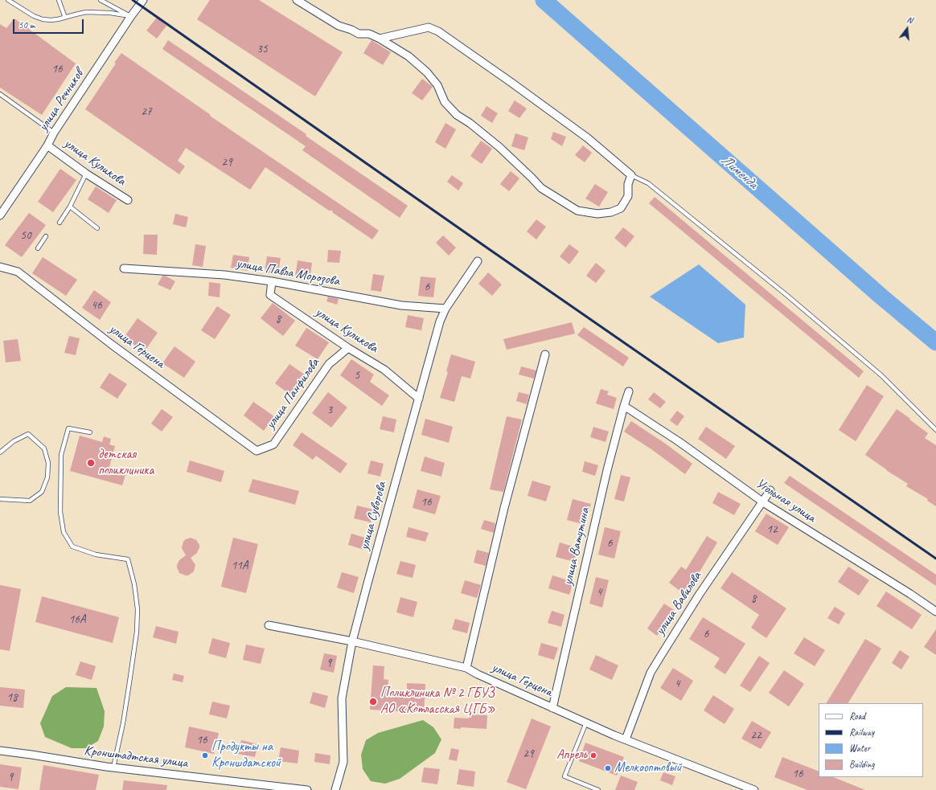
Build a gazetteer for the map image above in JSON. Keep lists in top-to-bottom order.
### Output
{
  "streets": {
    "street": [
      "улица Речников",
      "улица Куликова",
      "улица Павла Морозова",
      "улица Герцена",
      "улица Панфилова",
      "Угольная улица",
      "улица Суворова",
      "улица Ватутина",
      "улица Вавилова",
      "Кронштадтская улица"
    ]
  },
  "crossings": [
    ["улица Речников", "улица Куликова"],
    ["улица Куликова", "улица Павла Морозова"],
    ["улица Куликова", "улица Панфилова"],
    ["улица Куликова", "улица Суворова"],
    ["улица Павла Морозова", "улица Суворова"],
    ["улица Герцена", "улица Панфилова"],
    ["улица Герцена", "улица Суворова"],
    ["улица Герцена", "улица Ватутина"],
    ["улица Герцена", "улица Вавилова"],
    ["Угольная улица", "улица Ватутина"],
    ["Угольная улица", "улица Вавилова"]
  ],
  "water": ["Лименда"],
  "places": [
    "детская поликлиника",
    "Поликлиника № 2 ГБУЗ АО «Котласская ЦГБ»",
    "Продукты на Кроншдатской",
    "Апрель",
    "Мелкооптовый"
  ],
  "house_numbers": [
    "35",
    "16",
    "27",
    "29",
    "50",
    "6",
    "46",
    "8",
    "5",
    "3",
    "16",
    "12",
    "6",
    "11А",
    "4",
    "8",
    "16А",
    "6",
    "9",
    "4",
    "18",
    "22",
    "16",
    "29",
    "16",
    "9"
  ],
  "legend": [
    "Road",
    "Railway",
    "Water",
    "Building"
  ],
  "scale_bar": "50 m",
  "north": "top"
}
